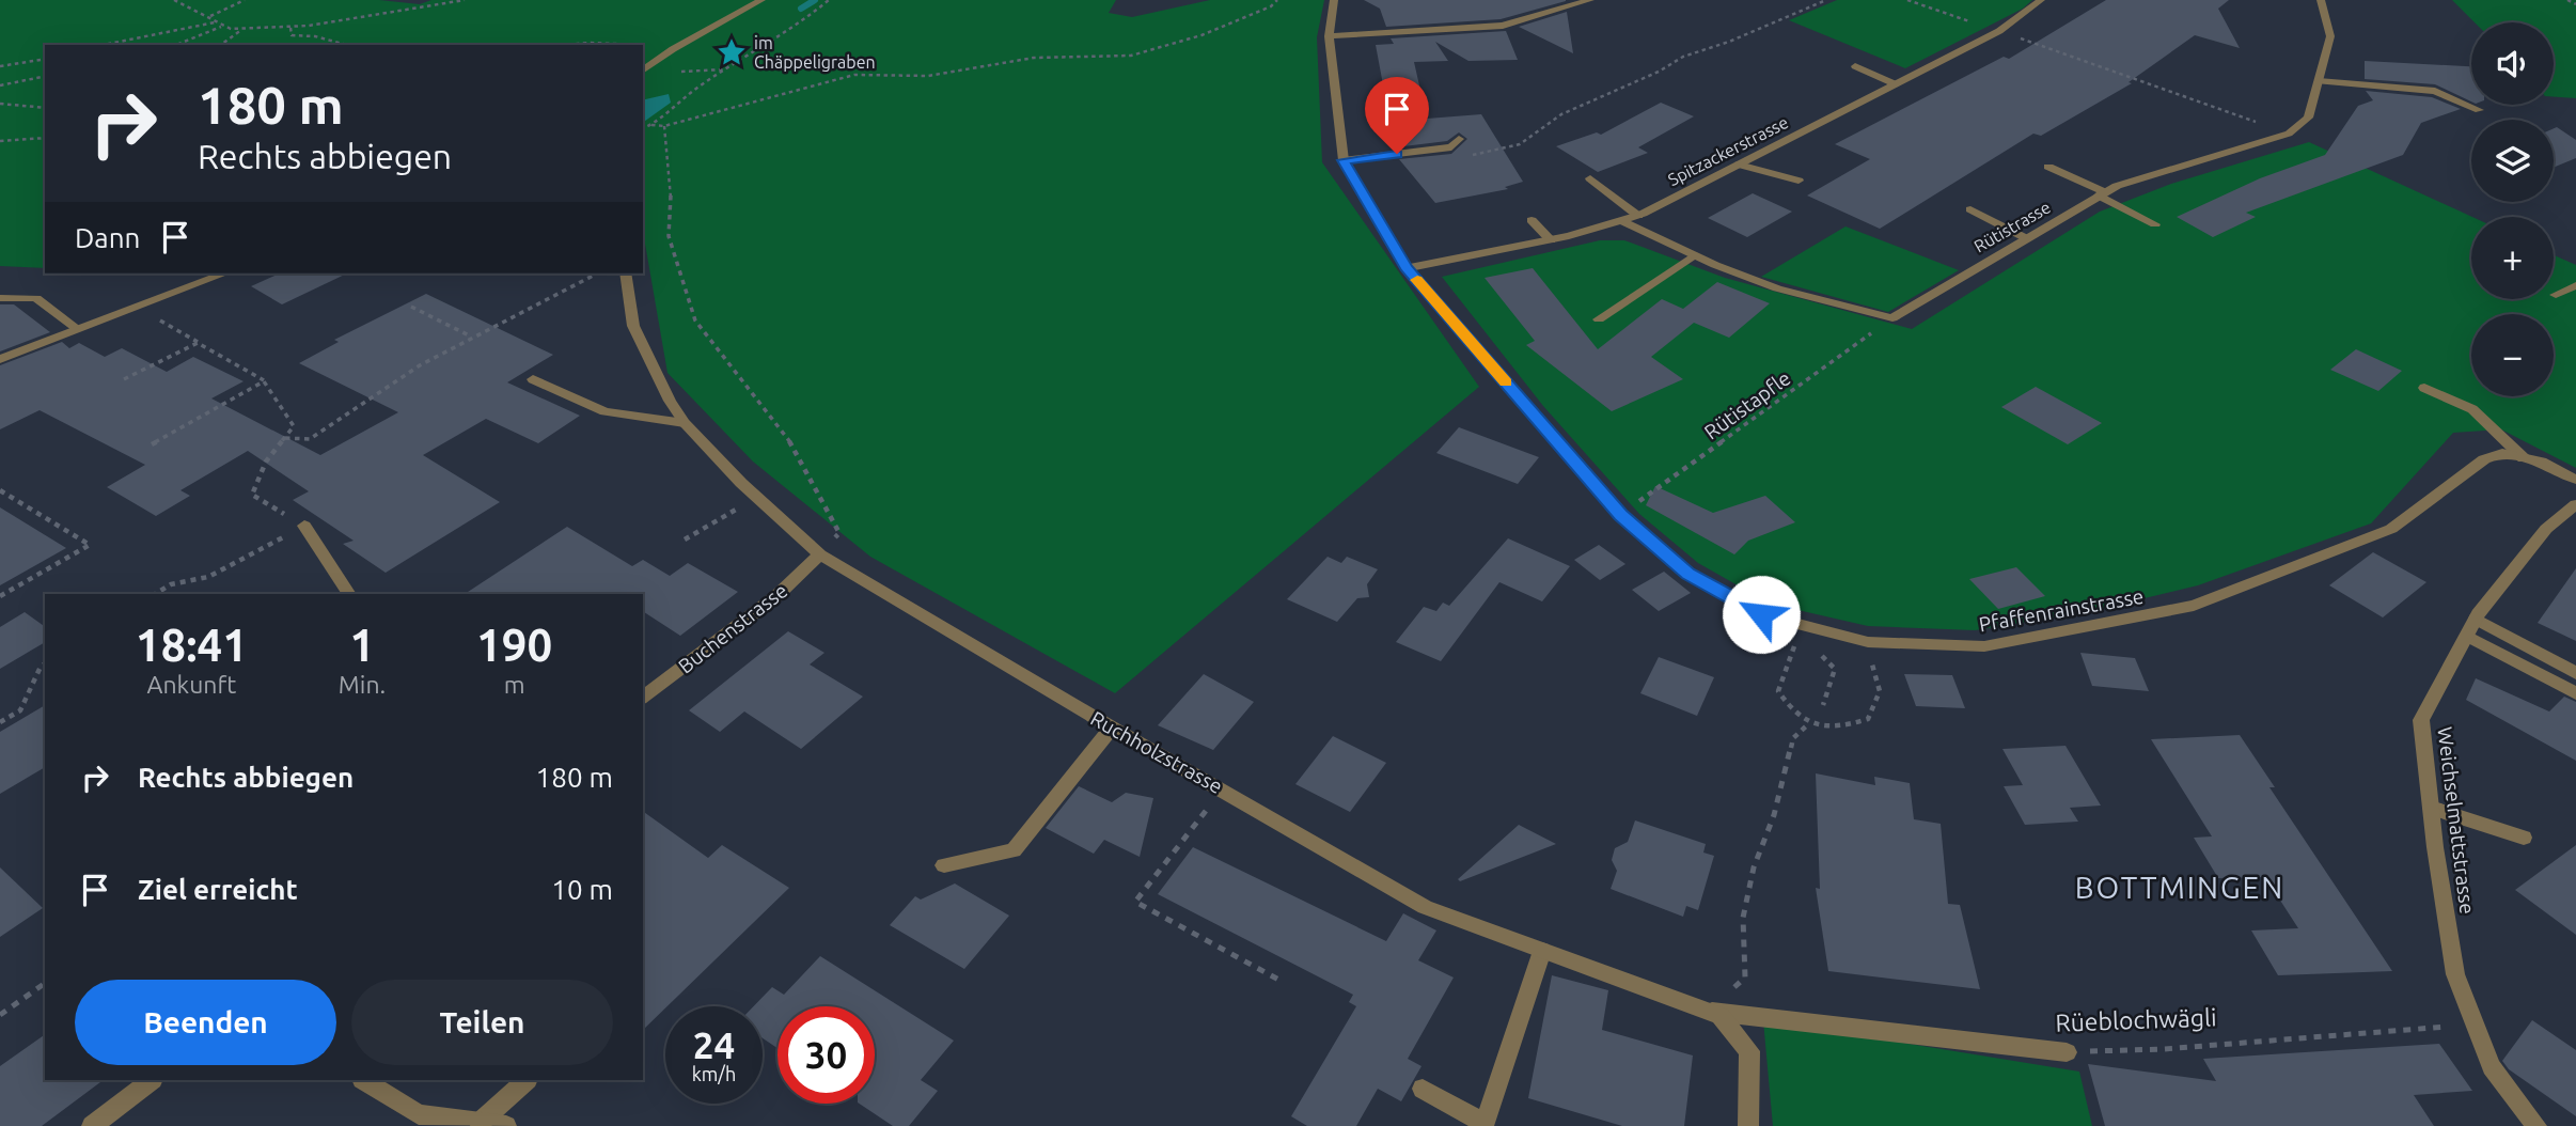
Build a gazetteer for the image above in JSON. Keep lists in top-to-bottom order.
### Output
{
  "streets": {
    "street": [
      "Spitzackerstrasse",
      "Rütistrasse",
      "Pfaffenrainstrasse",
      "Buchenstrasse",
      "Ruchholzstrasse",
      "Weichselmattstrasse",
      "Rüeblochwägli"
    ],
    "path": ["Rütistapfle"]
  },
  "crossings": [
    ["Spitzackerstrasse", "Pfaffenrainstrasse"],
    ["Rütistrasse", "Rütistapfle"],
    ["Rütistapfle", "Pfaffenrainstrasse"],
    ["Buchenstrasse", "Ruchholzstrasse"],
    ["Ruchholzstrasse", "Rüeblochwägli"],
    ["Weichselmattstrasse", "Rüeblochwägli"]
  ],
  "districts": ["BOTTMINGEN"],
  "places": {
    "place": ["im Chäppeligraben"]
  },
  "page": {
    "map_buttons": ["+", "−"],
    "turn": ["180 m", "Rechts abbiegen"],
    "then": "Dann",
    "eta": [
      "18:41",
      "Ankunft",
      "1",
      "Min.",
      "190",
      "m"
    ],
    "list": [
      {
        "name": "Rechts abbiegen",
        "value": "180 m"
      },
      {
        "name": "Ziel erreicht",
        "value": "10 m"
      }
    ],
    "buttons": ["Beenden", "Teilen"],
    "speed": "24 km/h",
    "limit": "30"
  }
}
